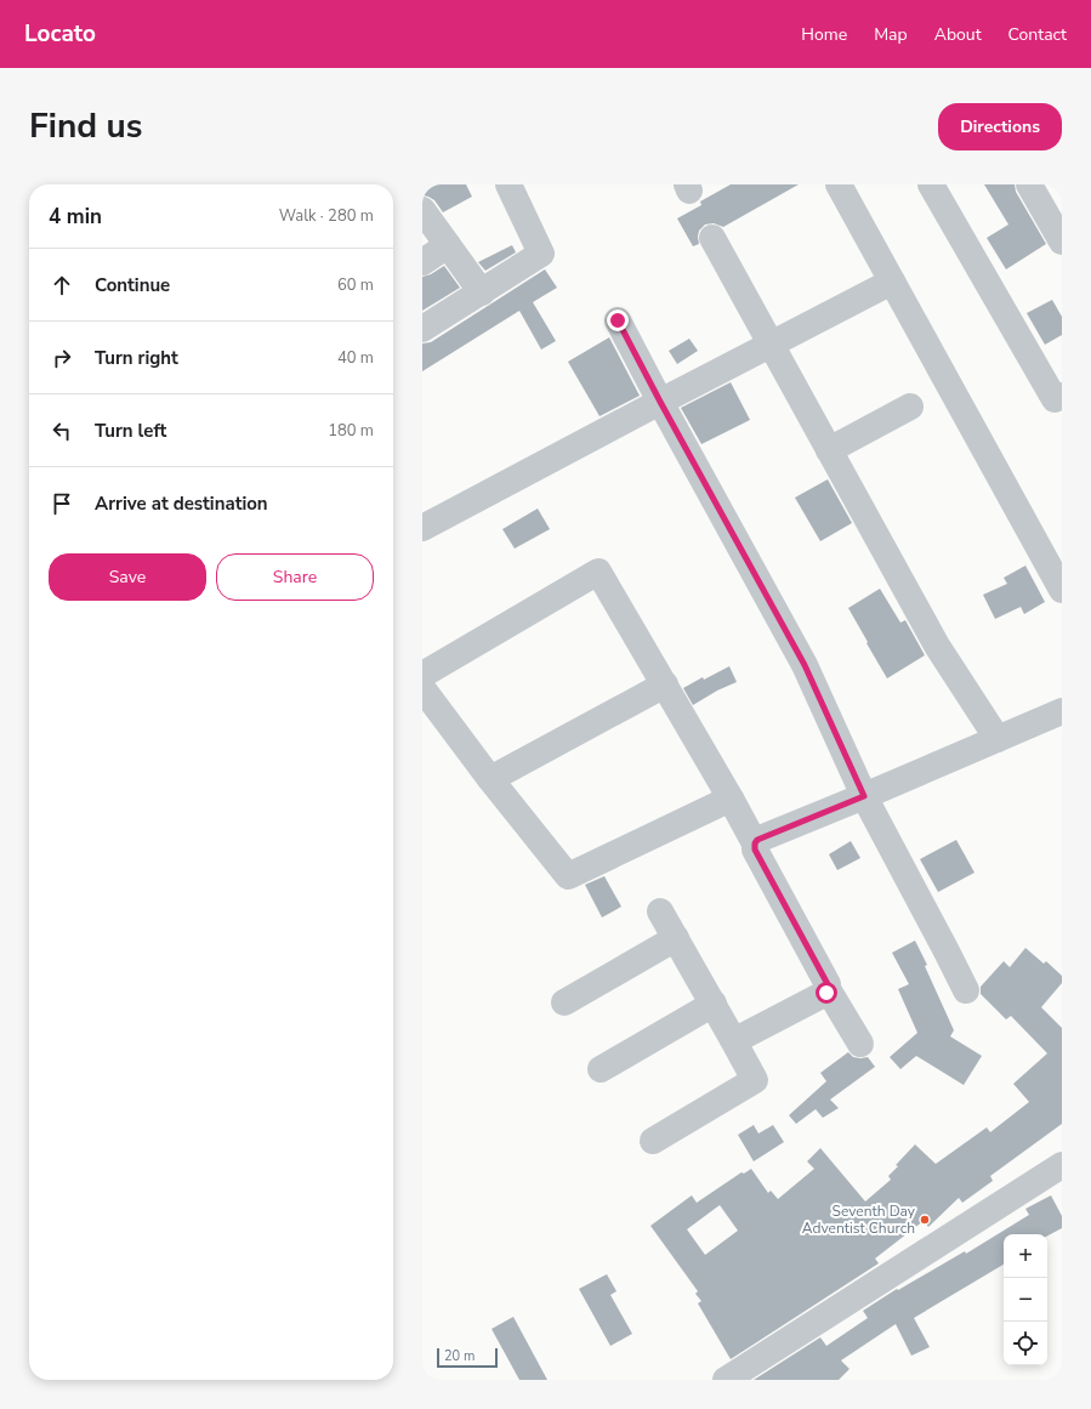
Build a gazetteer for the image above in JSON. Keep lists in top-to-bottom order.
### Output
{
  "places": ["Seventh Day Adventist Church"],
  "scale_bar": "20 m",
  "page": {
    "header": "Locato",
    "nav": [
      "Home",
      "Map",
      "About",
      "Contact"
    ],
    "title": "Find us",
    "buttons": [
      "Directions",
      ["Save", "Share"]
    ],
    "heading": ["4 min", "Walk · 280 m"],
    "list": [
      ["Continue", "60 m"],
      ["Turn right", "40 m"],
      ["Turn left", "180 m"],
      "Arrive at destination"
    ],
    "map_buttons": ["+", "−"],
    "scale": "20 m"
  }
}
